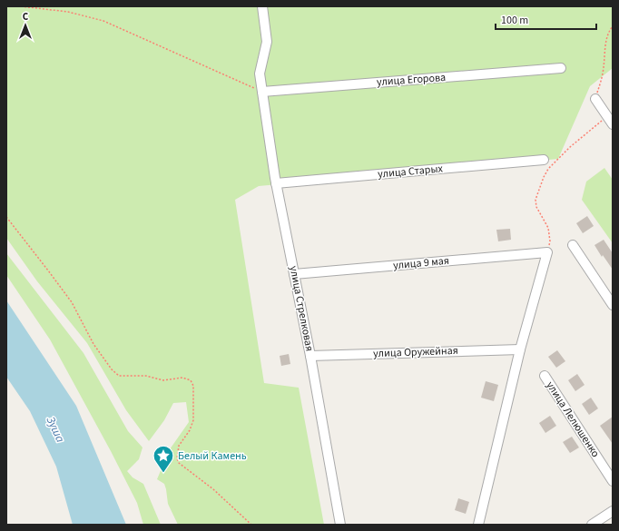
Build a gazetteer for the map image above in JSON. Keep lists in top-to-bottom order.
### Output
{
  "streets": {
    "street": [
      "улица Егорова",
      "улица Старых",
      "улица 9 мая",
      "улица Стрелковая",
      "улица Оружейная",
      "улица Лелюшенко"
    ]
  },
  "crossings": [
    ["улица Егорова", "улица Стрелковая"],
    ["улица Старых", "улица Стрелковая"],
    ["улица 9 мая", "улица Стрелковая"],
    ["улица Стрелковая", "улица Оружейная"]
  ],
  "water": ["Зуша"],
  "places": {
    "place": ["Белый Камень"]
  },
  "scale_bar": "100 m",
  "north": "top"
}
